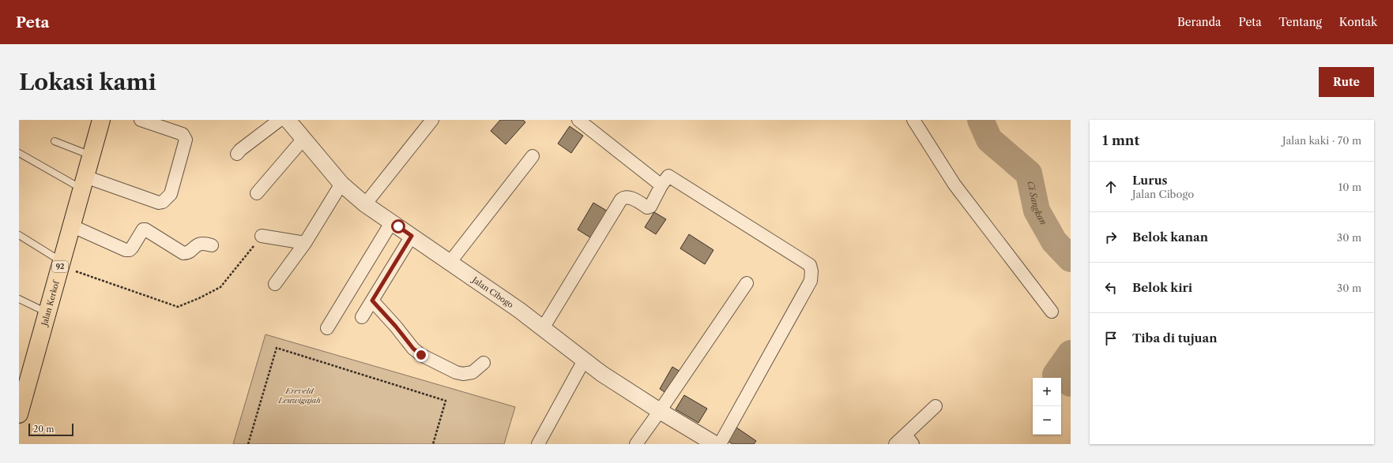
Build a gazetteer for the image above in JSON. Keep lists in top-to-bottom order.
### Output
{
  "streets": {
    "main road": ["92", "Jalan Kerkof"],
    "street": ["Jalan Cibogo"]
  },
  "water": ["Ci Sangkan"],
  "parks": ["Ereveld Leuwigajah"],
  "scale_bar": "20 m",
  "page": {
    "header": "Peta",
    "nav": [
      "Beranda",
      "Peta",
      "Tentang",
      "Kontak"
    ],
    "buttons": "Rute",
    "title": "Lokasi kami",
    "heading": ["1 mnt", "Jalan kaki · 70 m"],
    "list": [
      ["Lurus", "Jalan Cibogo", "10 m"],
      ["Belok kanan", "30 m"],
      ["Belok kiri", "30 m"],
      "Tiba di tujuan"
    ],
    "map_buttons": ["+", "−"],
    "scale": "20 m"
  }
}
